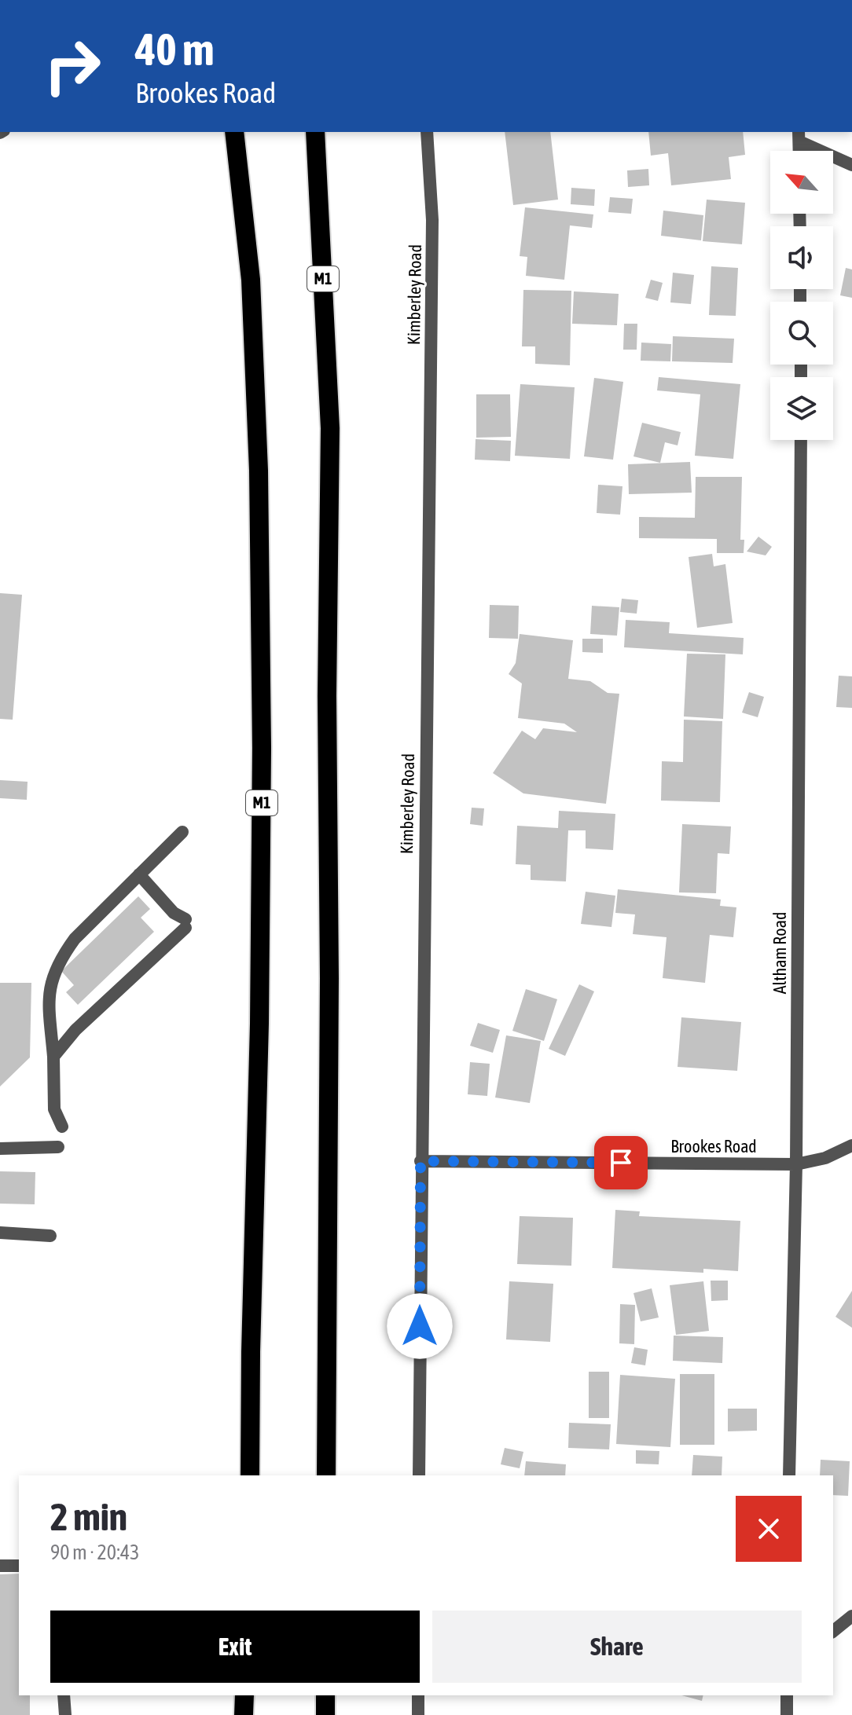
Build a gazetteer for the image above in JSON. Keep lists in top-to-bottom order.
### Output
{
  "streets": {
    "highway": ["M1"],
    "street": ["Kimberley Road", "Altham Road", "Brookes Road"]
  },
  "crossings": [
    ["Kimberley Road", "Brookes Road"],
    ["Altham Road", "Brookes Road"]
  ],
  "north": "top left",
  "page": {
    "turn": ["40 m", "Brookes Road"],
    "heading": ["2 min", "90 m · 20:43"],
    "buttons": ["Exit", "Share"]
  }
}
